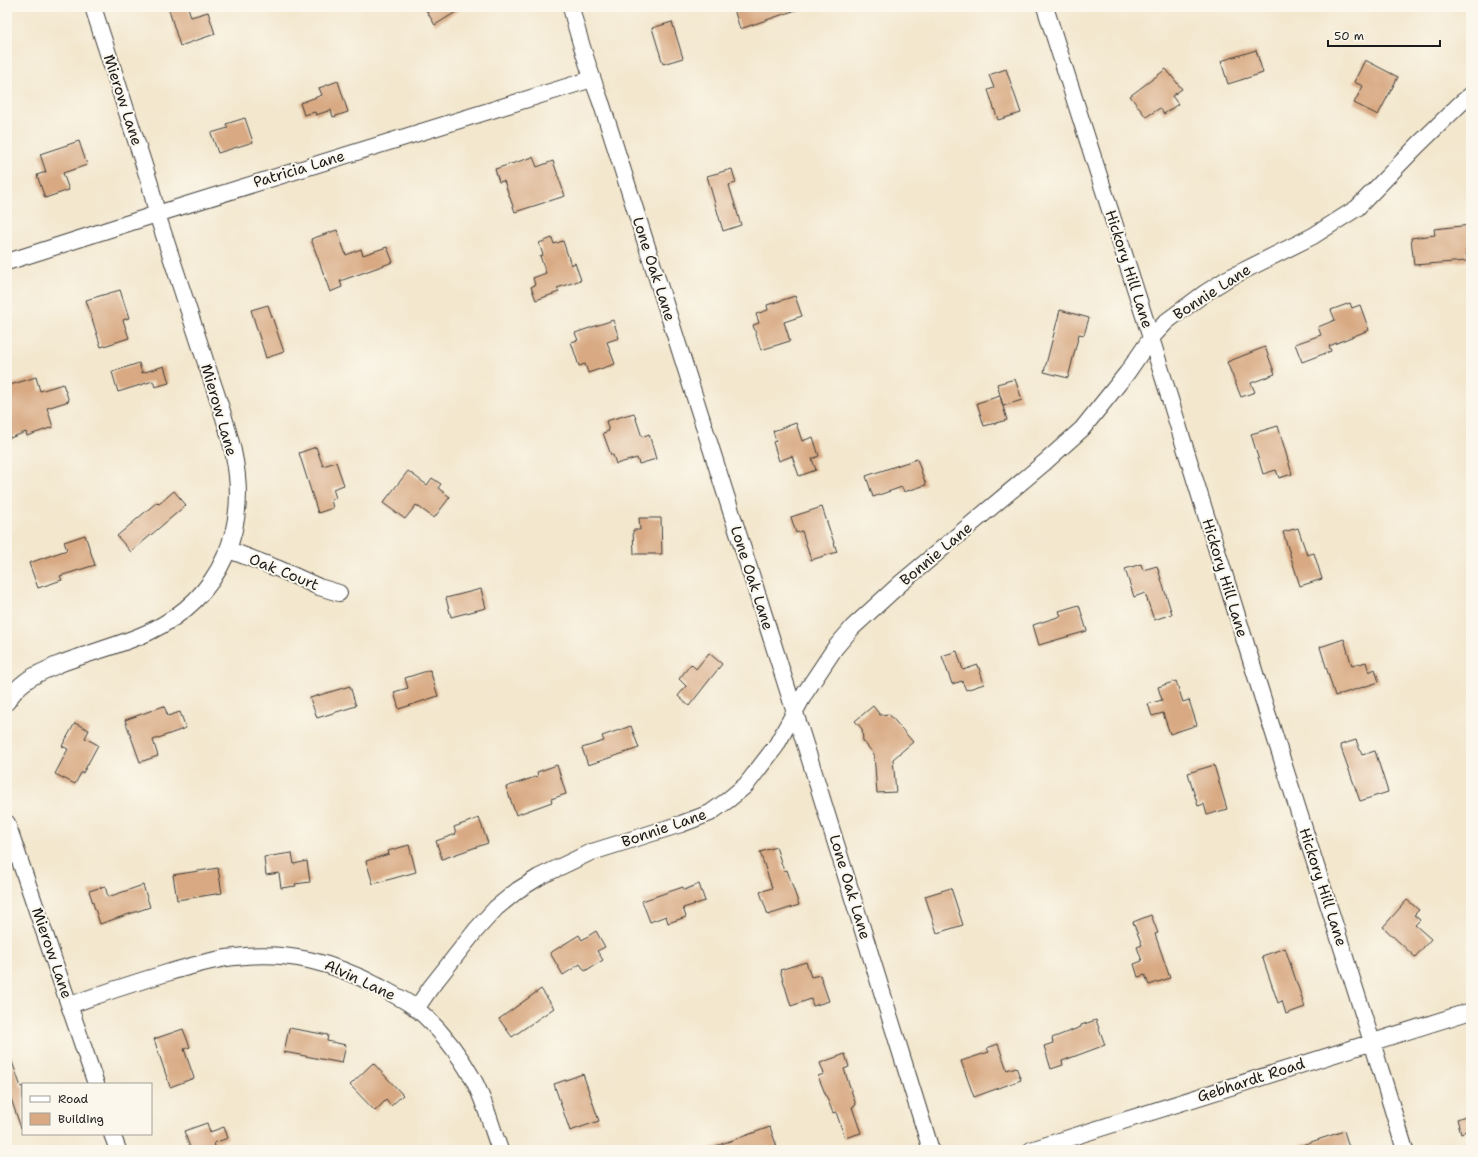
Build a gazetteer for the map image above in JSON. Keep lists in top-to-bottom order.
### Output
{
  "streets": {
    "street": [
      "Mierow Lane",
      "Patricia Lane",
      "Lone Oak Lane",
      "Hickory Hill Lane",
      "Bonnie Lane",
      "Oak Court",
      "Alvin Lane",
      "Gebhardt Road"
    ]
  },
  "crossings": [
    ["Mierow Lane", "Patricia Lane"],
    ["Mierow Lane", "Oak Court"],
    ["Mierow Lane", "Alvin Lane"],
    ["Patricia Lane", "Lone Oak Lane"],
    ["Lone Oak Lane", "Bonnie Lane"],
    ["Hickory Hill Lane", "Bonnie Lane"],
    ["Hickory Hill Lane", "Gebhardt Road"],
    ["Bonnie Lane", "Alvin Lane"]
  ],
  "legend": ["Road", "Building"],
  "scale_bar": "50 m"
}
